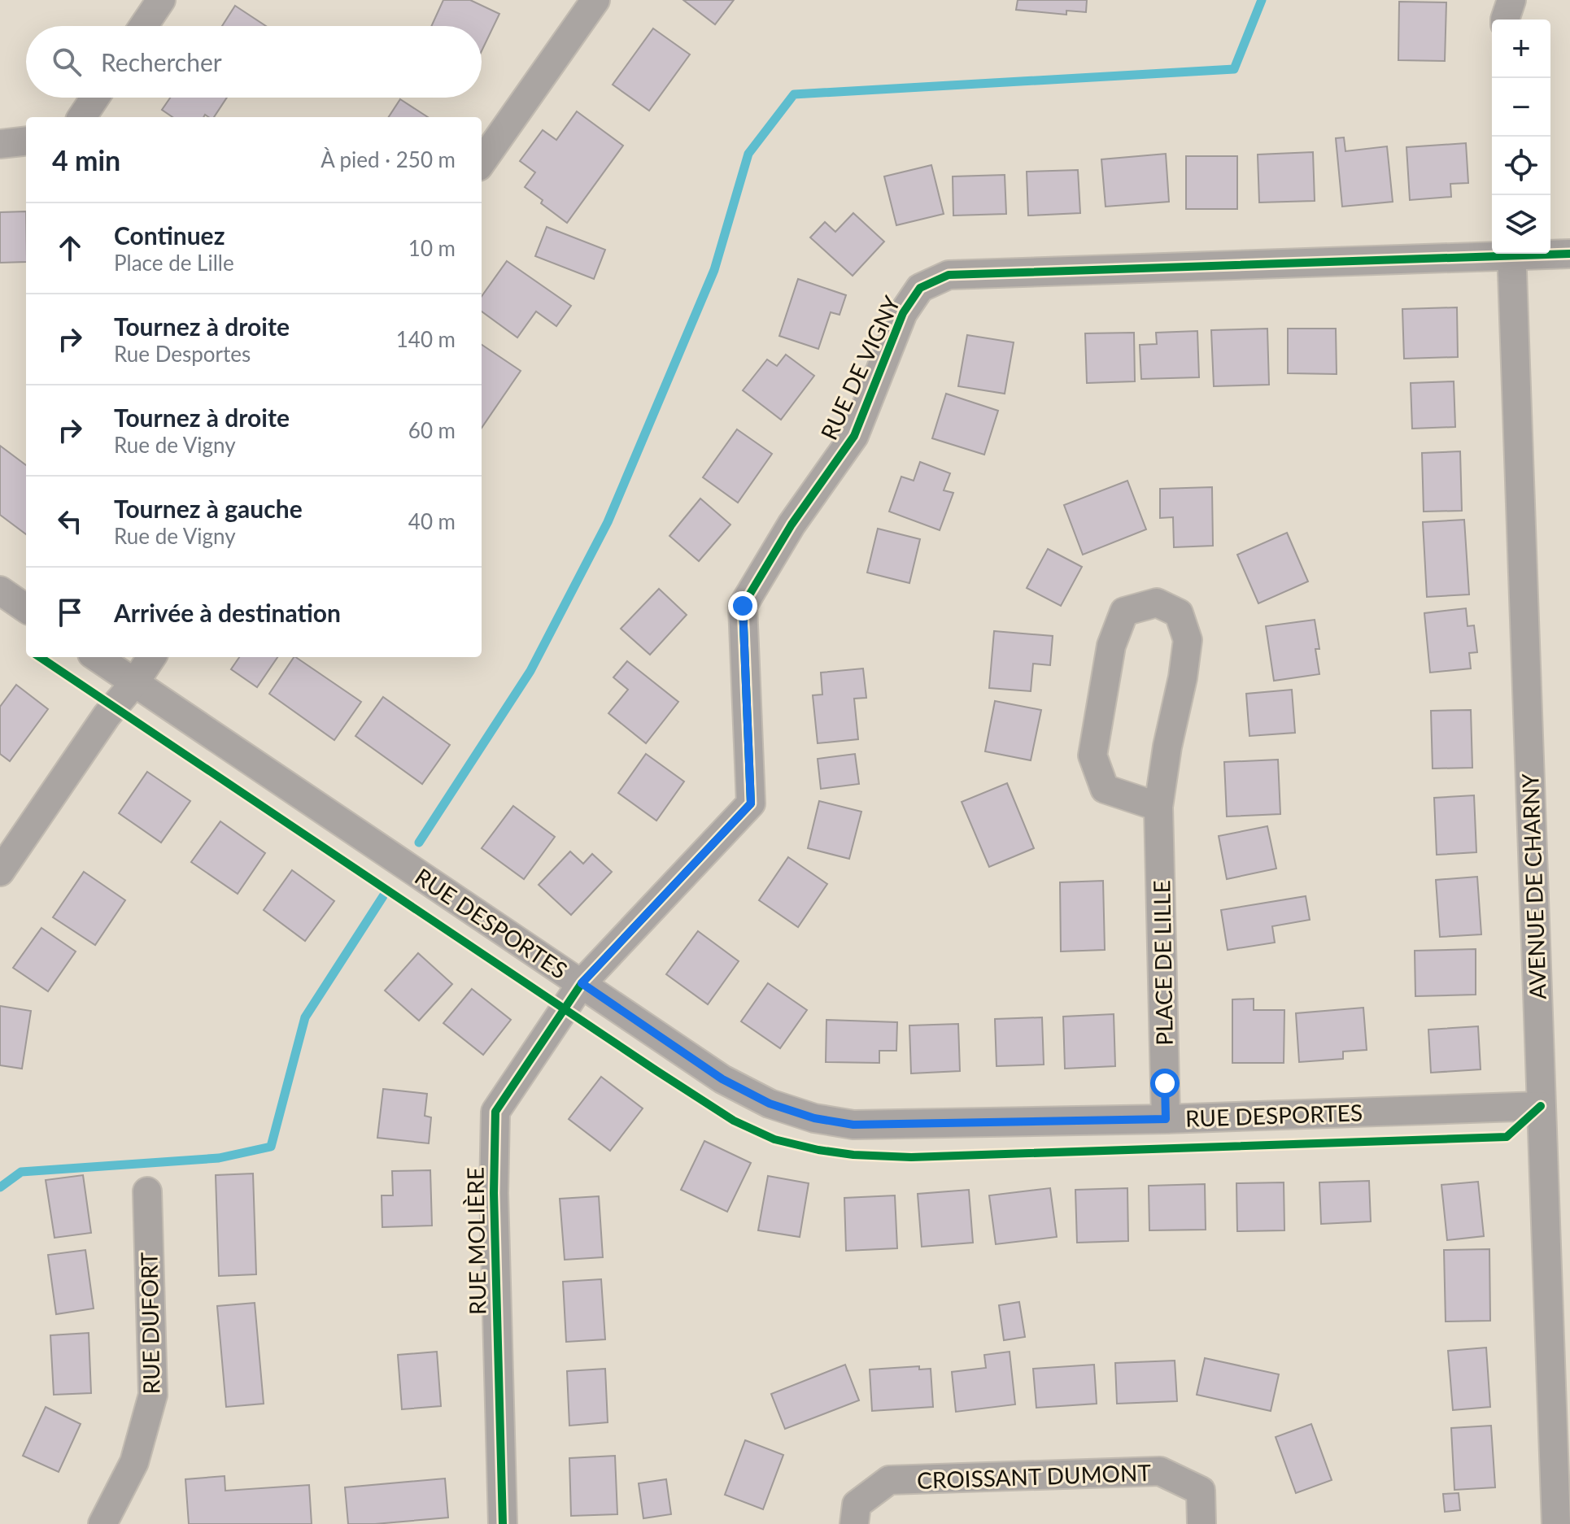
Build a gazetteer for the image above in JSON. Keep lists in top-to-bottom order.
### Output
{
  "streets": {
    "street": [
      "RUE DE VIGNY",
      "AVENUE DE CHARNY",
      "RUE DESPORTES",
      "PLACE DE LILLE",
      "RUE MOLIÈRE",
      "RUE DUFORT",
      "CROISSANT DUMONT"
    ]
  },
  "crossings": [
    ["RUE DE VIGNY", "RUE DESPORTES"],
    ["RUE DE VIGNY", "RUE MOLIÈRE"],
    ["AVENUE DE CHARNY", "RUE DESPORTES"],
    ["RUE DESPORTES", "PLACE DE LILLE"],
    ["RUE DESPORTES", "RUE MOLIÈRE"]
  ],
  "page": {
    "map_buttons": ["+", "−"],
    "search": "Rechercher",
    "heading": ["4 min", "À pied · 250 m"],
    "list": [
      ["Continuez", "Place de Lille", "10 m"],
      ["Tournez à droite", "Rue Desportes", "140 m"],
      ["Tournez à droite", "Rue de Vigny", "60 m"],
      ["Tournez à gauche", "Rue de Vigny", "40 m"],
      "Arrivée à destination"
    ]
  }
}
